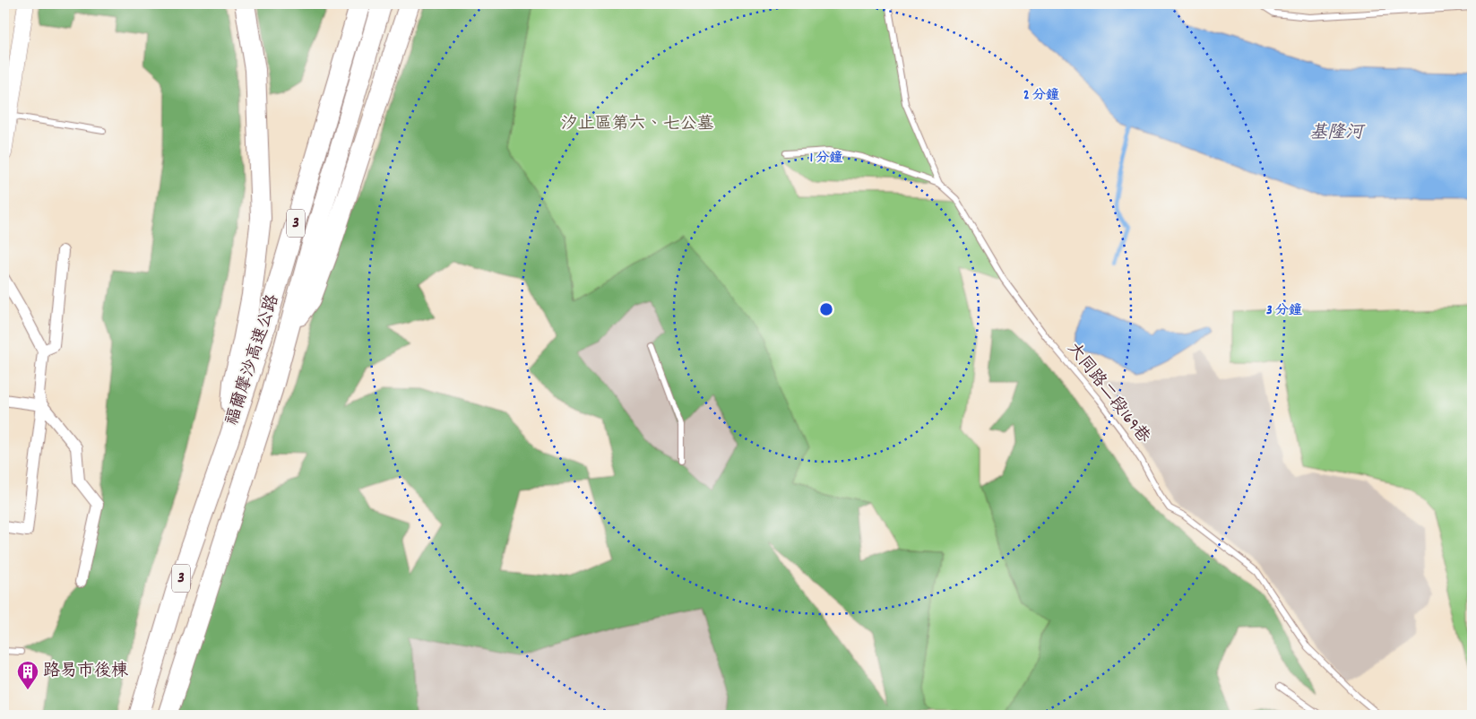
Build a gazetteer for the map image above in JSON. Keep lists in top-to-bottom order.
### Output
{
  "streets": {
    "highway": ["3", "福爾摩沙高速公路"],
    "lane": ["大同路二段169巷"]
  },
  "water": ["基隆河"],
  "parks": ["汐止區第六、七公墓"],
  "places": {
    "building": ["路易市後棟"]
  },
  "rings": ["2 分鐘", "1 分鐘", "3 分鐘"]
}
